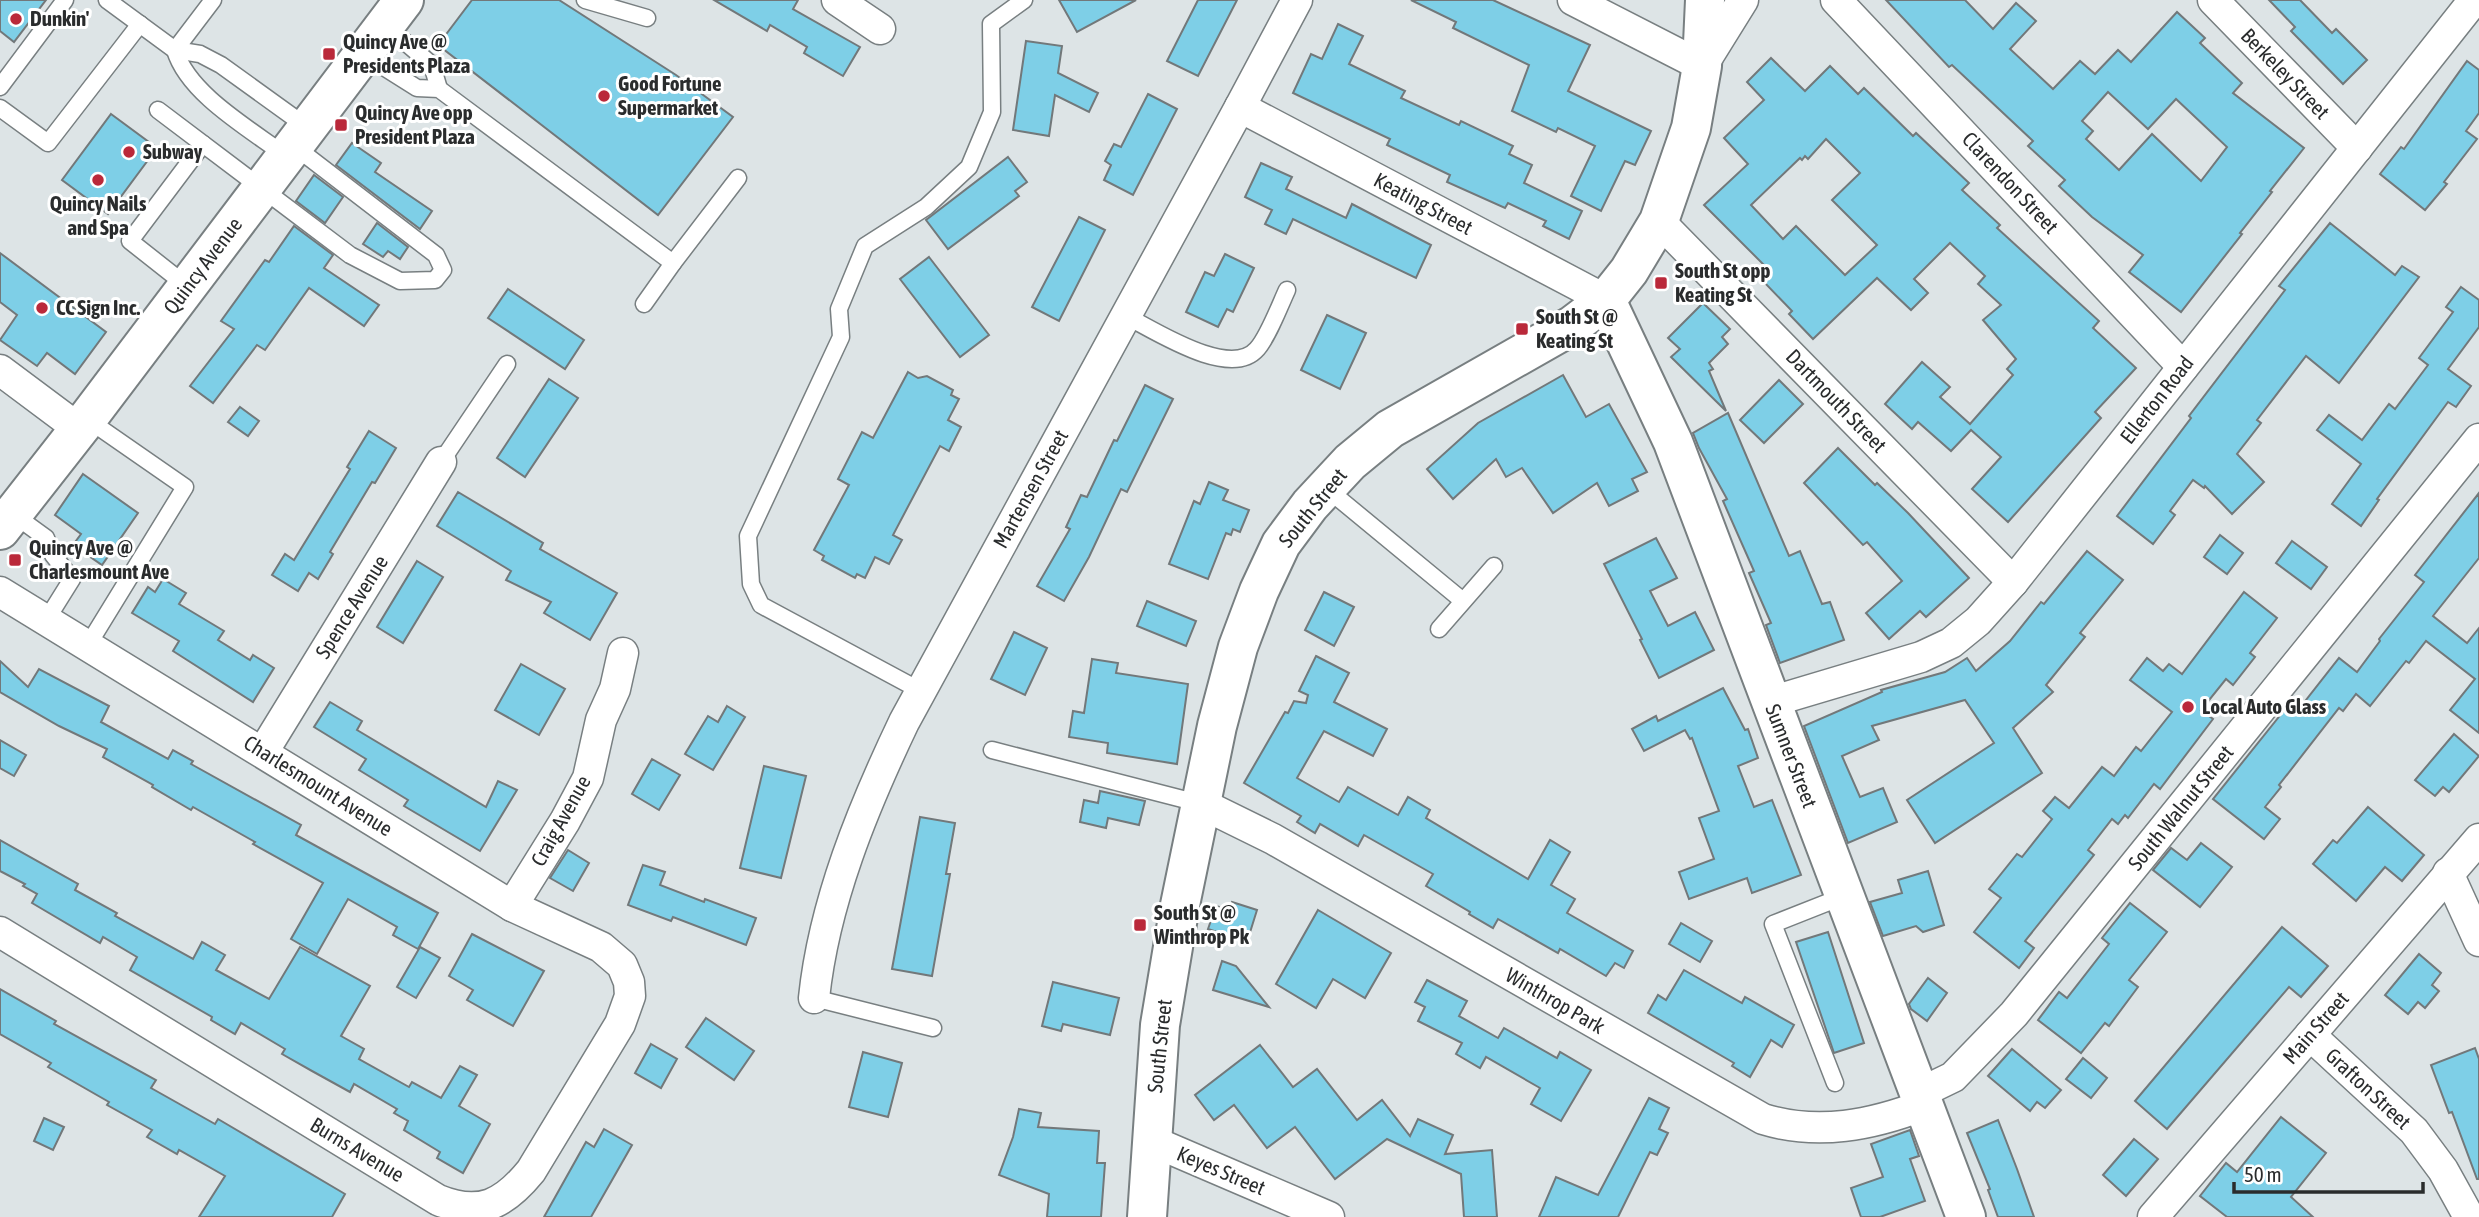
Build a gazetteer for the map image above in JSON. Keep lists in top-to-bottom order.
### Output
{
  "streets": {
    "street": [
      "Berkeley Street",
      "Clarendon Street",
      "Keating Street",
      "Quincy Avenue",
      "Ellerton Road",
      "Dartmouth Street",
      "Martensen Street",
      "South Street",
      "Spence Avenue",
      "Sumner Street",
      "Charlesmount Avenue",
      "South Walnut Street",
      "Craig Avenue",
      "Winthrop Park",
      "Main Street",
      "Grafton Street",
      "Burns Avenue",
      "Keyes Street"
    ]
  },
  "crossings": [
    ["Berkeley Street", "Ellerton Road"],
    ["Clarendon Street", "Ellerton Road"],
    ["Keating Street", "Martensen Street"],
    ["Keating Street", "South Street"],
    ["Keating Street", "Sumner Street"],
    ["Ellerton Road", "Dartmouth Street"],
    ["Ellerton Road", "Sumner Street"],
    ["Dartmouth Street", "South Street"],
    ["South Street", "Sumner Street"],
    ["South Street", "Winthrop Park"],
    ["South Street", "Keyes Street"],
    ["Spence Avenue", "Charlesmount Avenue"],
    ["Sumner Street", "South Walnut Street"],
    ["Sumner Street", "Winthrop Park"],
    ["Charlesmount Avenue", "Craig Avenue"],
    ["Charlesmount Avenue", "Burns Avenue"],
    ["South Walnut Street", "Winthrop Park"],
    ["Main Street", "Grafton Street"]
  ],
  "places": {
    "other": [
      "Dunkin'",
      "Good Fortune Supermarket",
      "Subway",
      "Quincy Nails and Spa",
      "CC Sign Inc.",
      "Local Auto Glass"
    ],
    "transit": [
      "Quincy Ave @ Presidents Plaza",
      "Quincy Ave opp President Plaza",
      "South St opp Keating St",
      "South St @ Keating St",
      "Quincy Ave @ Charlesmount Ave",
      "South St @ Winthrop Pk"
    ]
  },
  "scale_bar": "50 m"
}
